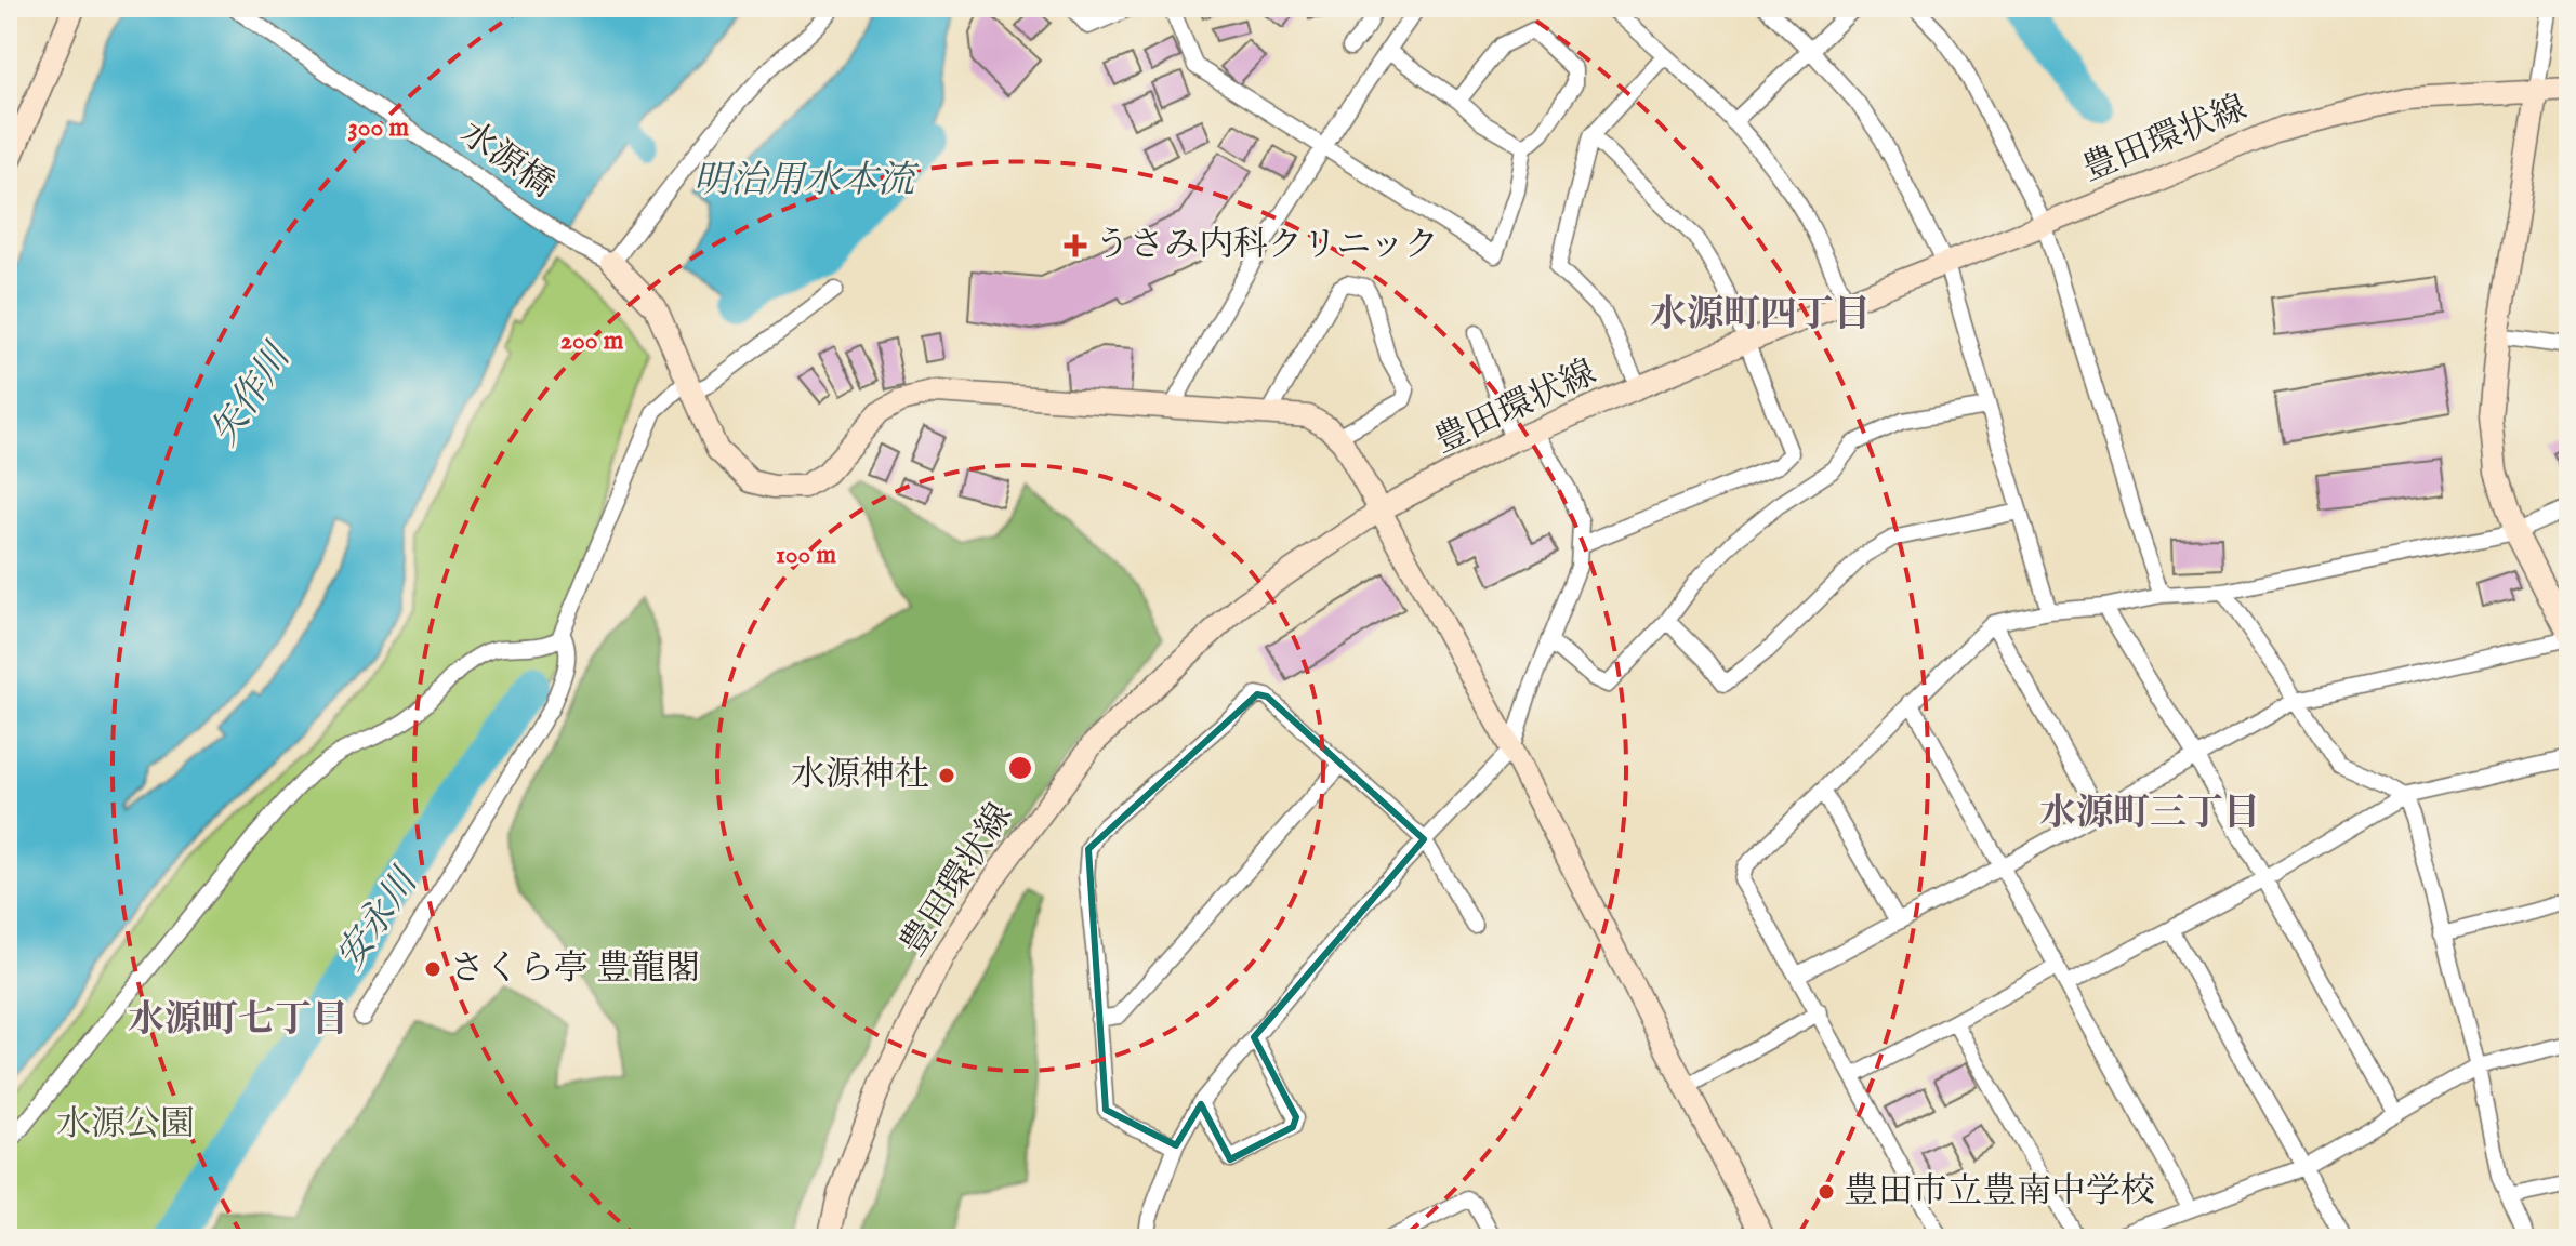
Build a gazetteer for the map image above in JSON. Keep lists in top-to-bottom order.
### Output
{
  "streets": {
    "main road": ["豊田環状線"],
    "street": ["水源橋"]
  },
  "districts": ["水源町四丁目", "水源町三丁目", "水源町七丁目"],
  "water": ["明治用水本流", "矢作川", "安永川"],
  "parks": ["水源公園"],
  "places": {
    "health": ["うさみ内科クリニック"],
    "other": ["水源神社", "さくら亭 豊龍閣", "豊田市立豊南中学校"]
  },
  "rings": ["300 m", "200 m", "100 m"]
}
